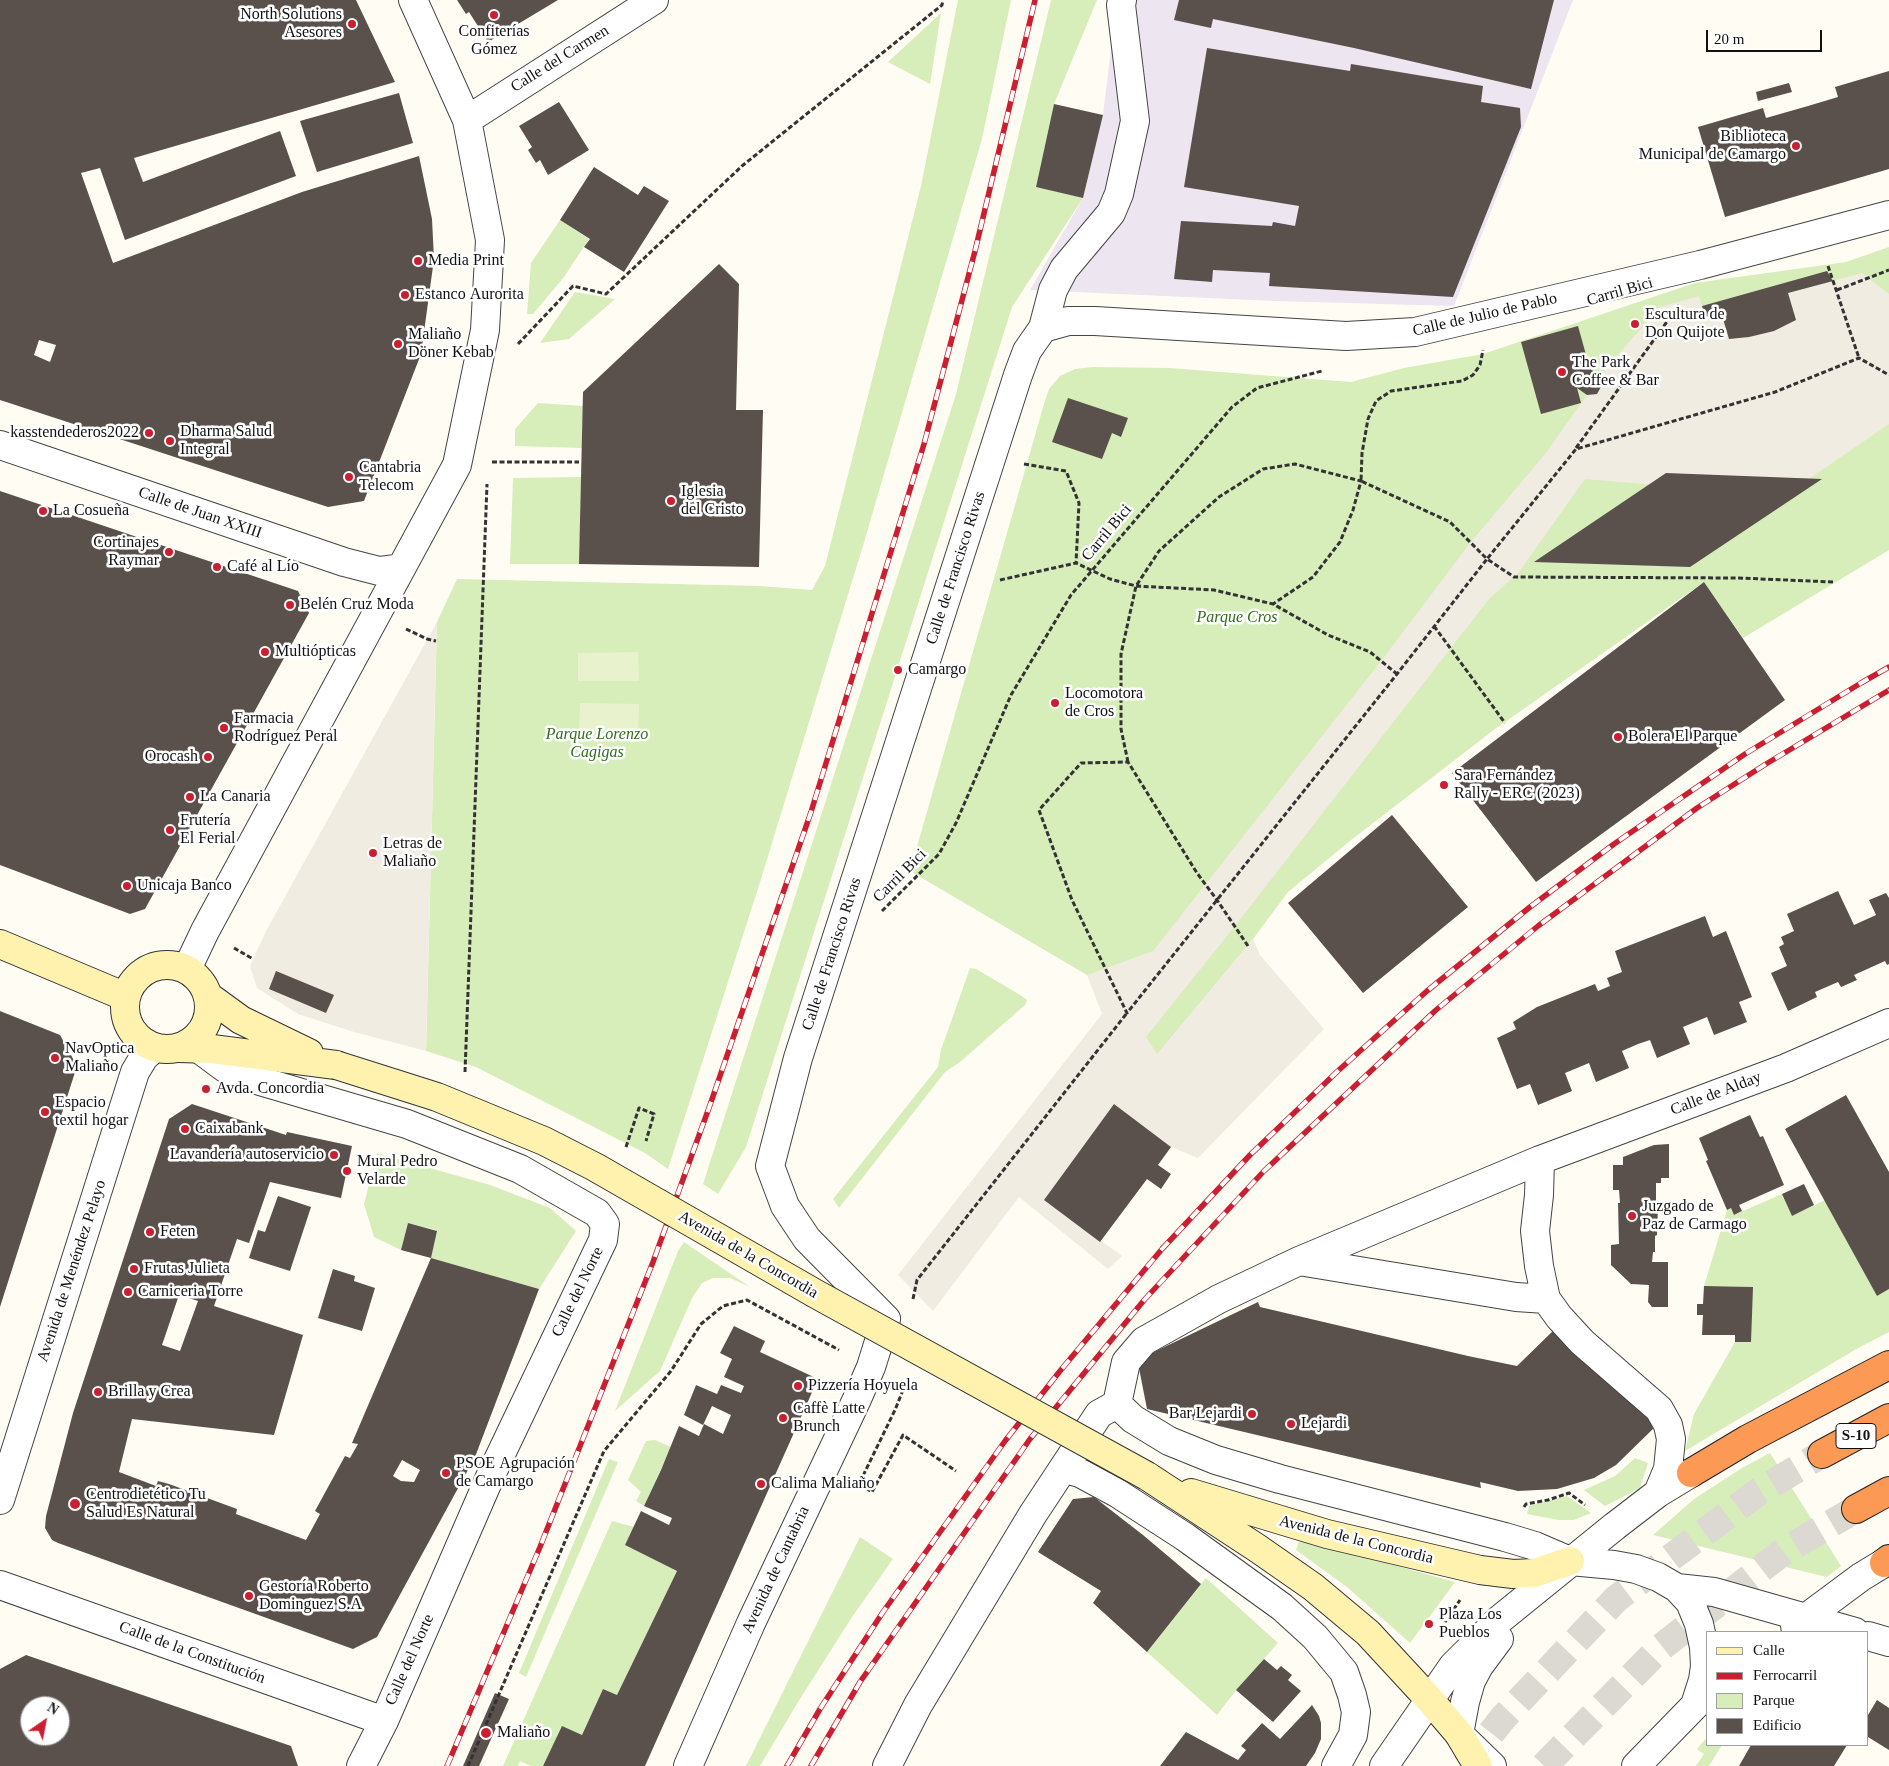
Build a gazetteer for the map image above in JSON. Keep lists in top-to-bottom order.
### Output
{
  "streets": {
    "highway": ["S-10"],
    "street": [
      "Calle del Carmen",
      "Calle de Julio de Pablo",
      "Calle de Juan XXIII",
      "Calle de Francisco Rivas",
      "Calle de Alday",
      "Avenida de la Concordia",
      "Avenida de Menéndez Pelayo",
      "Calle del Norte",
      "Avenida de Cantabria",
      "Calle de la Constitución"
    ],
    "path": ["Carril Bici"]
  },
  "crossings": [
    ["Calle de Julio de Pablo", "Calle de Francisco Rivas"],
    ["Calle de Francisco Rivas", "Avenida de Cantabria"],
    ["Avenida de la Concordia", "Avenida de Menéndez Pelayo"],
    ["Avenida de la Concordia", "Calle del Norte"],
    ["Avenida de Menéndez Pelayo", "Calle del Norte"],
    ["Calle del Norte", "Calle de la Constitución"]
  ],
  "parks": ["Parque Cros", "Parque Lorenzo Cagigas"],
  "places": [
    "Confiterías Gómez",
    "North Solutions Asesores",
    "Biblioteca Municipal de Camargo",
    "Media Print",
    "Estanco Aurorita",
    "Escultura de Don Quijote",
    "Maliaño Döner Kebab",
    "The Park Coffee & Bar",
    "kasstendederos2022",
    "Dharma Salud Integral",
    "Cantabria Telecom",
    "Iglesia del Cristo",
    "La Cosueña",
    "Cortinajes Raymar",
    "Café al Lío",
    "Belén Cruz Moda",
    "Multiópticas",
    "Camargo",
    "Locomotora de Cros",
    "Farmacia Rodríguez Peral",
    "Bolera El Parque",
    "Orocash",
    "Sara Fernández Rally - ERC (2023)",
    "La Canaria",
    "Frutería El Ferial",
    "Letras de Maliaño",
    "Unicaja Banco",
    "NavOptica Maliaño",
    "Avda. Concordia",
    "Espacio textil hogar",
    "Caixabank",
    "Lavandería autoservicio",
    "Mural Pedro Velarde",
    "Juzgado de Paz de Carmago",
    "Feten",
    "Frutas Julieta",
    "Carniceria Torre",
    "Pizzería Hoyuela",
    "Brilla y Crea",
    "Bar Lejardi",
    "Caffè Latte Brunch",
    "Lejardi",
    "PSOE Agrupación de Camargo",
    "Calima Maliaño",
    "Centrodietético Tu Salud Es Natural",
    "Gestoría Roberto Dominguez S.A",
    "Plaza Los Pueblos",
    "Maliaño"
  ],
  "legend": [
    "Calle",
    "Ferrocarril",
    "Parque",
    "Edificio"
  ],
  "scale_bar": "20 m",
  "north": "top right"
}
